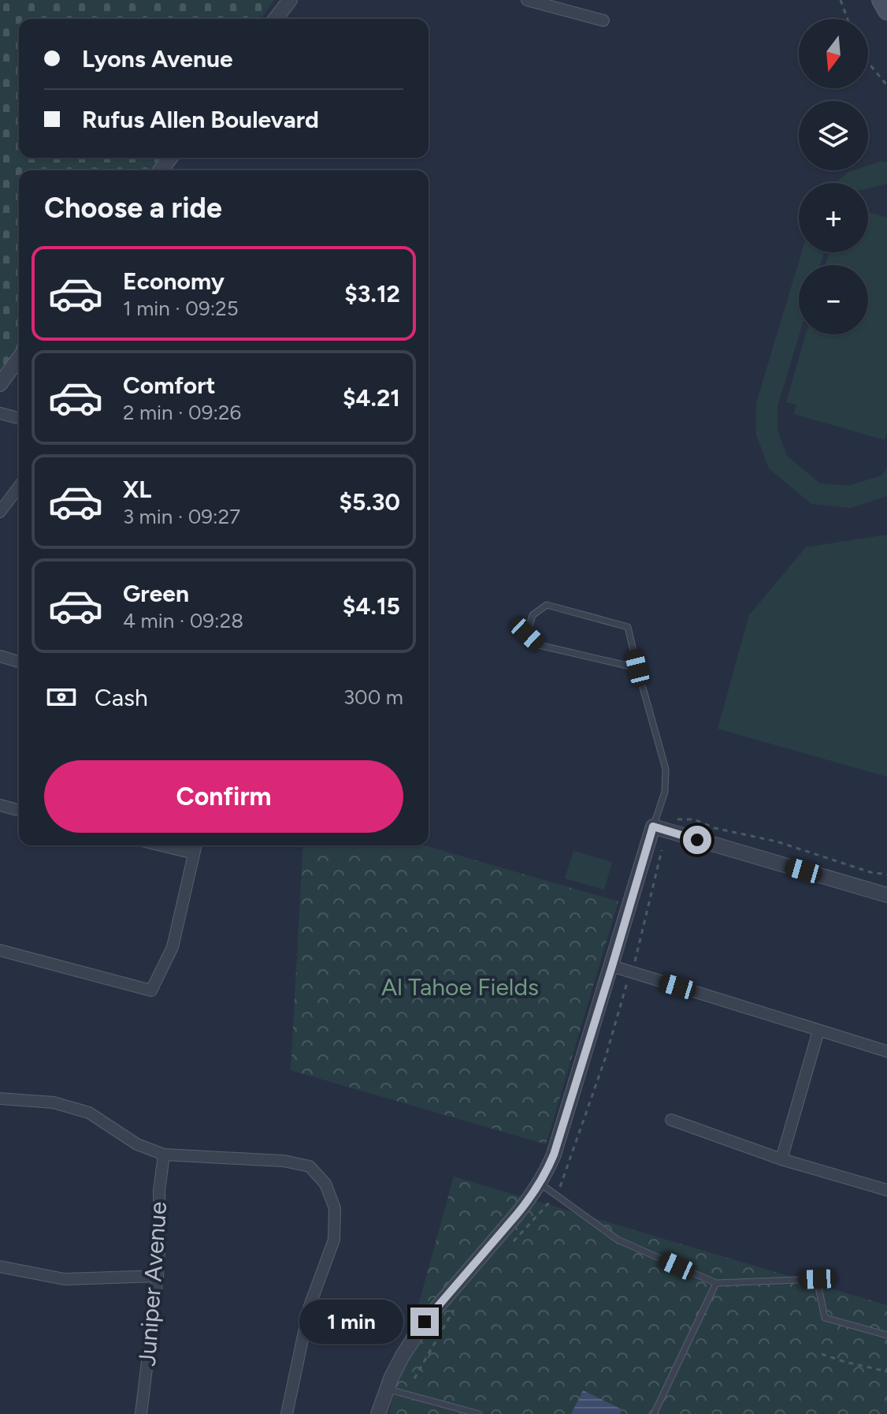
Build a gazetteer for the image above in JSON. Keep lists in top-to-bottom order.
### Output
{
  "streets": {
    "street": ["Juniper Avenue"]
  },
  "parks": ["Al Tahoe Fields"],
  "north": "bottom",
  "page": {
    "map_buttons": ["+", "−"],
    "banner": ["Lyons Avenue", "Rufus Allen Boulevard"],
    "heading": "Choose a ride",
    "list": [
      {
        "name": "Economy",
        "note": "1 min · 09:25",
        "value": "$3.12"
      },
      {
        "name": "Comfort",
        "note": "2 min · 09:26",
        "value": "$4.21"
      },
      {
        "name": "XL",
        "note": "3 min · 09:27",
        "value": "$5.30"
      },
      {
        "name": "Green",
        "note": "4 min · 09:28",
        "value": "$4.15"
      }
    ],
    "pay": ["Cash", "300 m"],
    "buttons": "Confirm",
    "bubble": "1 min"
  }
}
